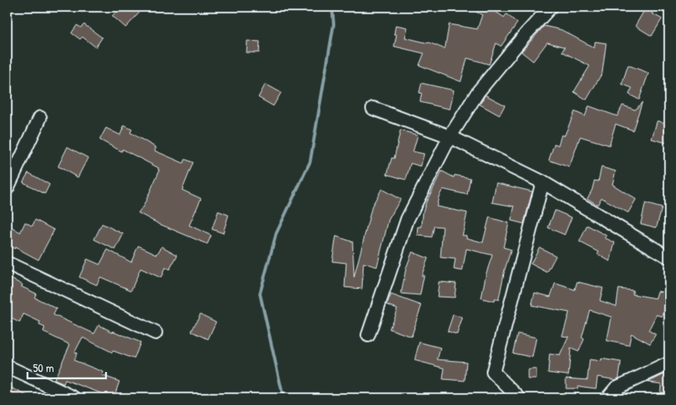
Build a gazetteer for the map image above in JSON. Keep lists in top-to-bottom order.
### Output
{
  "scale_bar": "50 m"
}
